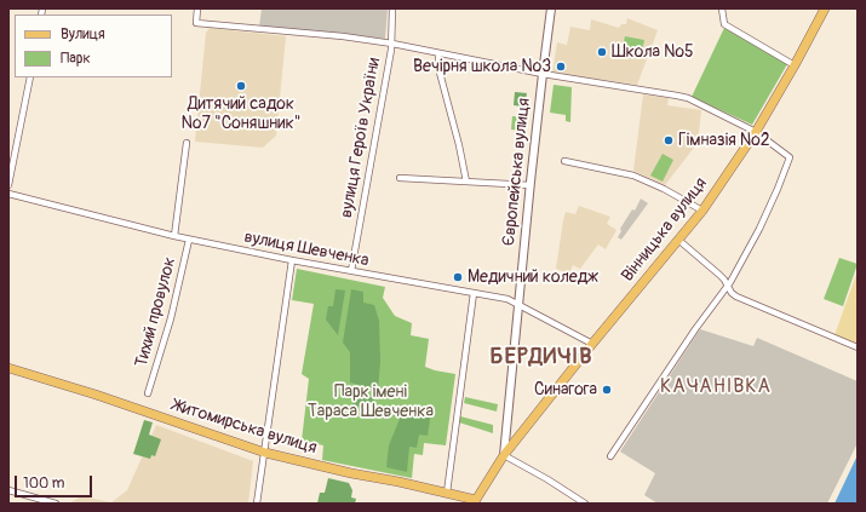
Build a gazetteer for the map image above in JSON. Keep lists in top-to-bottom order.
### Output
{
  "streets": {
    "main road": ["Вінницька вулиця", "Житомирська вулиця"],
    "street": [
      "вулиця Героїв України",
      "Європейська вулиця",
      "вулиця Шевченка",
      "Тихий провулок"
    ]
  },
  "crossings": [
    ["вулиця Героїв України", "вулиця Шевченка"],
    ["Європейська вулиця", "Вінницька вулиця"],
    ["Європейська вулиця", "вулиця Шевченка"],
    ["Вінницька вулиця", "вулиця Шевченка"],
    ["Вінницька вулиця", "Житомирська вулиця"],
    ["вулиця Шевченка", "Тихий провулок"]
  ],
  "districts": ["БЕРДИЧІВ", "КАЧАНІВКА"],
  "parks": ["Парк імені Тараса Шевченка"],
  "places": [
    "Школа №5",
    "Вечірня школа №3",
    "Дитячий садок №7 \"Соняшник\"",
    "Гімназія №2",
    "Медичний коледж",
    "Синагога"
  ],
  "legend": ["Вулиця", "Парк"],
  "scale_bar": "100 m"
}
